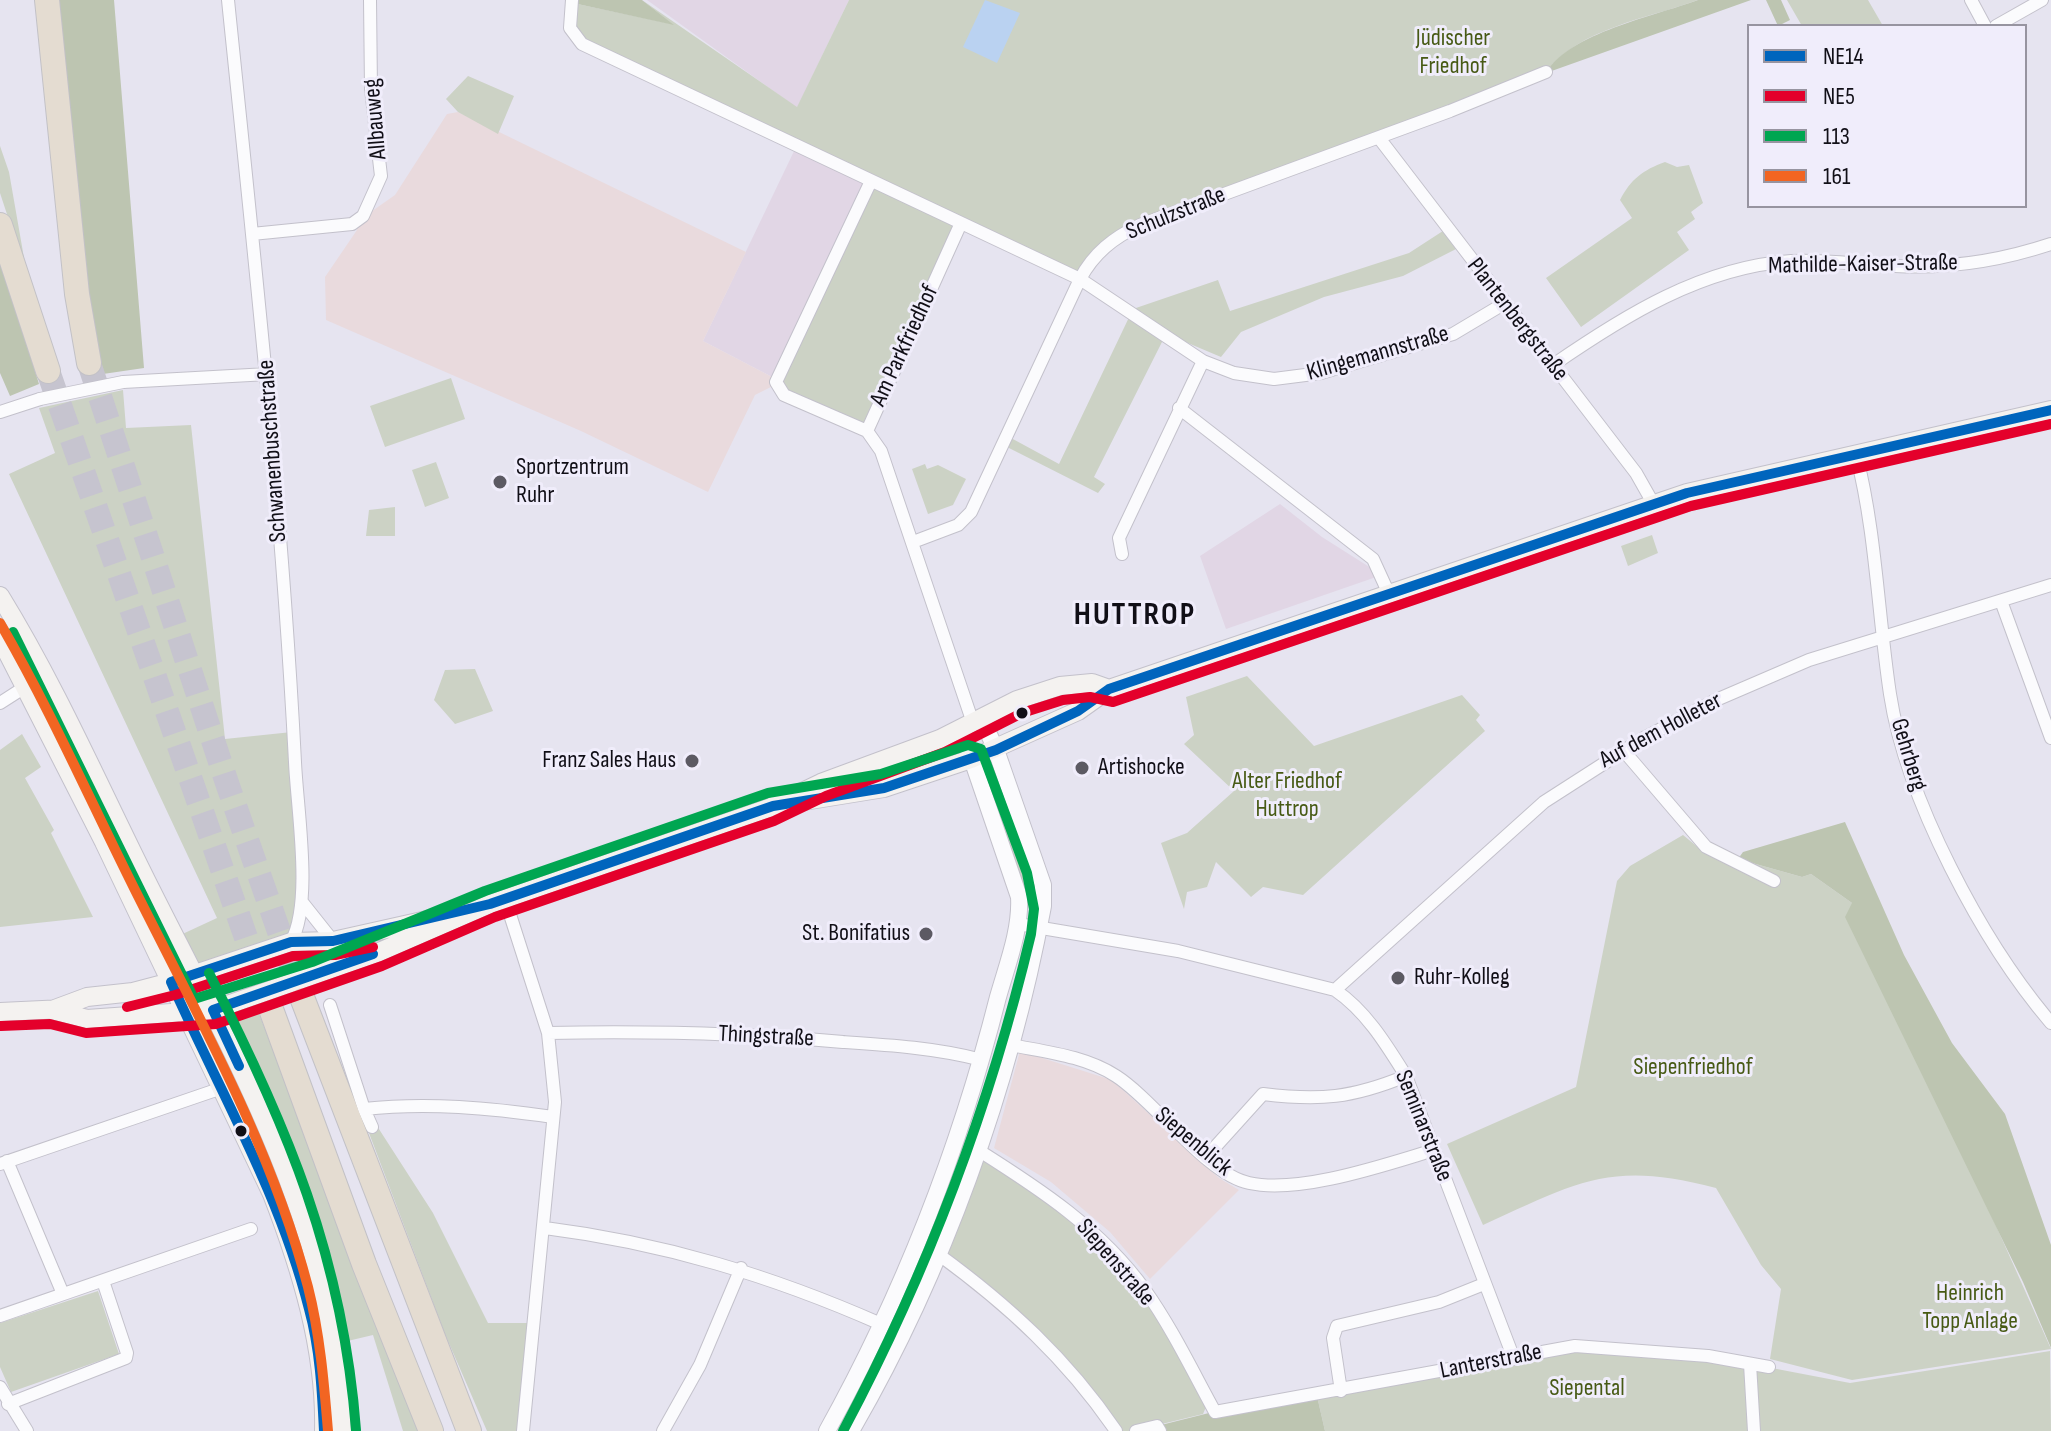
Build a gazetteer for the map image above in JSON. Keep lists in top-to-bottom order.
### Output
{
  "streets": {
    "street": [
      "Allbauweg",
      "Schulzstraße",
      "Mathilde-Kaiser-Straße",
      "Plantenbergstraße",
      "Am Parkfriedhof",
      "Klingemannstraße",
      "Schwanenbuschstraße",
      "Auf dem Holleter",
      "Gehrberg",
      "Thingstraße",
      "Seminarstraße",
      "Siepenblick",
      "Siepenstraße",
      "Lanterstraße"
    ]
  },
  "crossings": [
    ["Allbauweg", "Schwanenbuschstraße"],
    ["Schulzstraße", "Plantenbergstraße"],
    ["Schulzstraße", "Klingemannstraße"],
    ["Mathilde-Kaiser-Straße", "Plantenbergstraße"],
    ["Plantenbergstraße", "Klingemannstraße"],
    ["Auf dem Holleter", "Gehrberg"],
    ["Auf dem Holleter", "Seminarstraße"],
    ["Seminarstraße", "Siepenblick"],
    ["Seminarstraße", "Lanterstraße"],
    ["Siepenstraße", "Lanterstraße"]
  ],
  "districts": ["HUTTROP"],
  "parks": [
    "Jüdischer Friedhof",
    "Alter Friedhof Huttrop",
    "Siepenfriedhof",
    "Heinrich Topp Anlage",
    "Siepental"
  ],
  "places": [
    "Sportzentrum Ruhr",
    "Franz Sales Haus",
    "Artishocke",
    "St. Bonifatius",
    "Ruhr-Kolleg"
  ],
  "lines": [
    "transit line NE14",
    "transit line NE5",
    "transit line 161",
    "transit line 113"
  ],
  "legend": [
    "NE14",
    "NE5",
    "113",
    "161"
  ]
}
